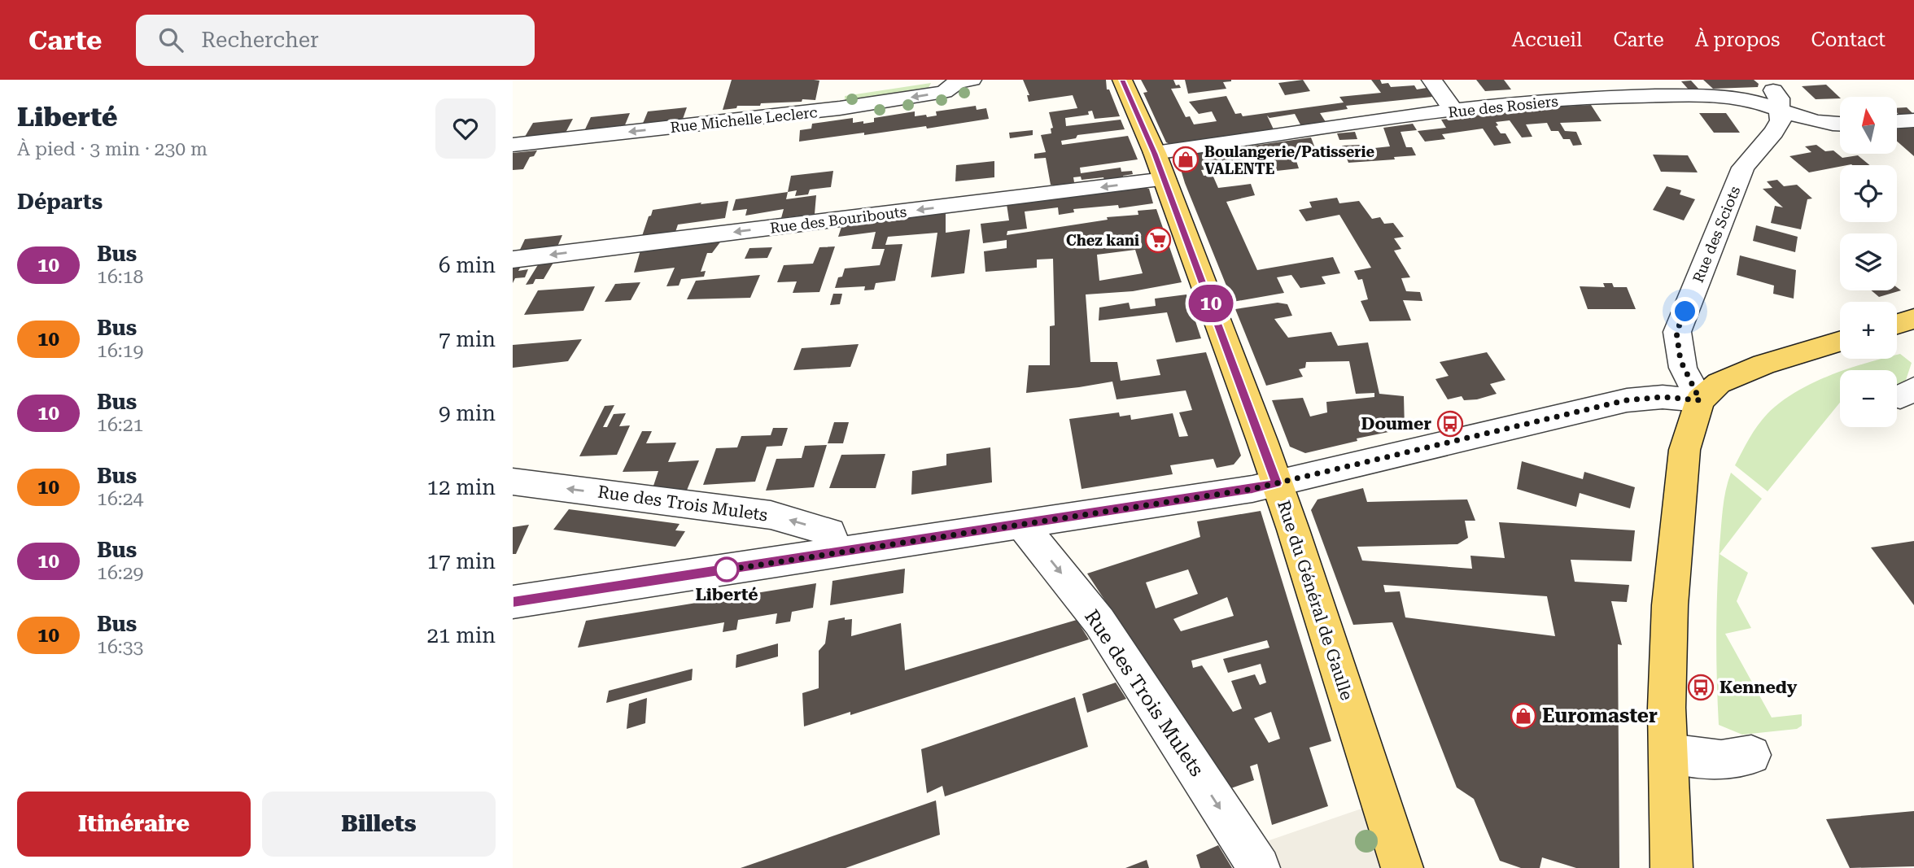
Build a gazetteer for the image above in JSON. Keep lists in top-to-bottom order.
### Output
{
  "streets": {
    "main road": ["Rue du Général de Gaulle"],
    "street": [
      "Rue des Rosiers",
      "Rue Michelle Leclerc",
      "Rue des Bouribouts",
      "Rue des Sciots",
      "Rue des Trois Mulets"
    ]
  },
  "crossings": [
    ["Rue des Rosiers", "Rue des Sciots"],
    ["Rue des Rosiers", "Rue du Général de Gaulle"],
    ["Rue des Bouribouts", "Rue du Général de Gaulle"]
  ],
  "one_way": ["Rue Michelle Leclerc", "Rue des Bouribouts"],
  "places": {
    "shop": ["Boulangerie/Patisserie VALENTE", "Euromaster"],
    "supermarket": ["Chez kani"],
    "bus stop": ["Doumer", "Kennedy"],
    "other": ["Liberté"]
  },
  "lines": ["bus line 10"],
  "north": "top",
  "page": {
    "header": "Carte",
    "search": "Rechercher",
    "nav": [
      "Accueil",
      "Carte",
      "À propos",
      "Contact"
    ],
    "heading": [
      ["Liberté", "À pied · 3 min · 230 m"],
      "Départs"
    ],
    "on_map": "10",
    "map_buttons": ["+", "−"],
    "list": [
      {
        "mark": "10",
        "name": "Bus",
        "note": "16:18",
        "value": "6 min"
      },
      {
        "mark": "10",
        "name": "Bus",
        "note": "16:19",
        "value": "7 min"
      },
      {
        "mark": "10",
        "name": "Bus",
        "note": "16:21",
        "value": "9 min"
      },
      {
        "mark": "10",
        "name": "Bus",
        "note": "16:24",
        "value": "12 min"
      },
      {
        "mark": "10",
        "name": "Bus",
        "note": "16:29",
        "value": "17 min"
      },
      {
        "mark": "10",
        "name": "Bus",
        "note": "16:33",
        "value": "21 min"
      }
    ],
    "buttons": ["Itinéraire", "Billets"]
  }
}
